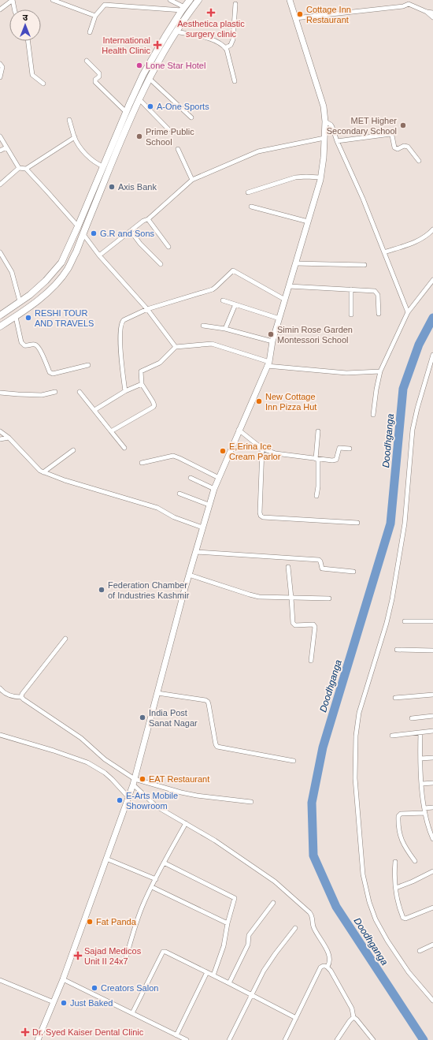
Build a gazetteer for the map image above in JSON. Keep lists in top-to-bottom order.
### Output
{
  "water": ["Doodhganga"],
  "places": {
    "health": [
      "Aesthetica plastic surgery clinic",
      "International Health Clinic",
      "Sajad Medicos Unit II 24x7",
      "Dr. Syed Kaiser Dental Clinic"
    ],
    "other": [
      "Cottage Inn Restaurant",
      "Lone Star Hotel",
      "A-One Sports",
      "MET Higher Secondary School",
      "Prime Public School",
      "Axis Bank",
      "G.R and Sons",
      "RESHI TOUR AND TRAVELS",
      "Simin Rose Garden Montessori School",
      "New Cottage Inn Pizza Hut",
      "E,Erina Ice Cream Parlor",
      "Federation Chamber of Industries Kashmir",
      "India Post Sanat Nagar",
      "EAT Restaurant",
      "E-Arts Mobile Showroom",
      "Fat Panda",
      "Creators Salon",
      "Just Baked"
    ]
  },
  "north": "top"
}
